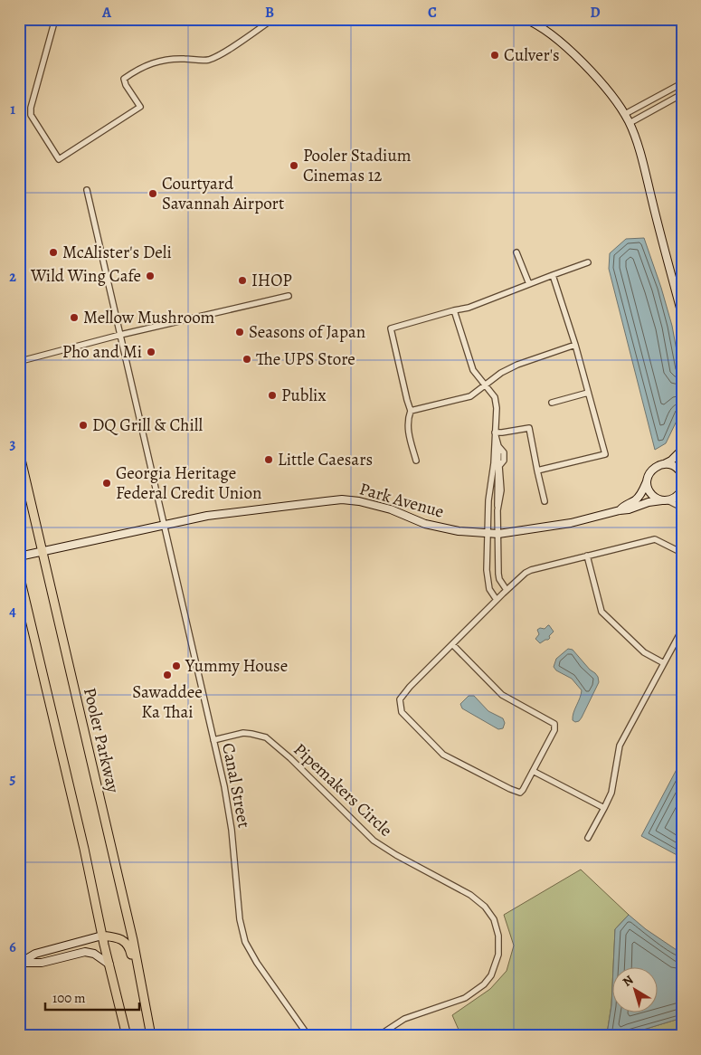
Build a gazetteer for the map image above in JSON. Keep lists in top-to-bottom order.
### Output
{
  "streets": {
    "main road": ["Pooler Parkway"],
    "street": ["Park Avenue", "Canal Street", "Pipemakers Circle"]
  },
  "crossings": [
    ["Park Avenue", "Pooler Parkway"],
    ["Park Avenue", "Canal Street"],
    ["Canal Street", "Pipemakers Circle"]
  ],
  "places": [
    "Culver's",
    "Pooler Stadium Cinemas 12",
    "Courtyard Savannah Airport",
    "McAlister's Deli",
    "Wild Wing Cafe",
    "IHOP",
    "Mellow Mushroom",
    "Seasons of Japan",
    "Pho and Mi",
    "The UPS Store",
    "Publix",
    "DQ Grill & Chill",
    "Little Caesars",
    "Georgia Heritage Federal Credit Union",
    "Yummy House",
    "Sawaddee Ka Thai"
  ],
  "scale_bar": "100 m",
  "north": "top left",
  "grid": {
    "columns": [
      "A",
      "B",
      "C",
      "D"
    ],
    "rows": [
      "1",
      "2",
      "3",
      "4",
      "5",
      "6"
    ]
  }
}
